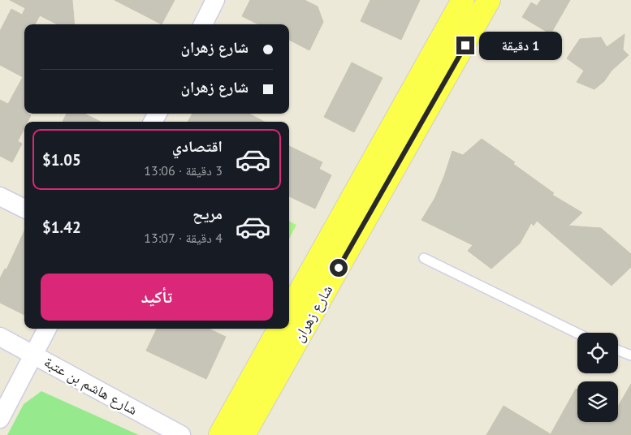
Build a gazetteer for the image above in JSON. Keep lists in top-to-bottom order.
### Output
{
  "streets": {
    "main road": ["شارع زهران"],
    "street": ["شارع هاشم بن عتبة"]
  },
  "page": {
    "banner": ["شارع زهران", "شارع زهران"],
    "bubble": "1 دقيقة",
    "list": [
      {
        "name": "اقتصادي",
        "note": "3 دقيقة · 13:06",
        "value": "$1.05"
      },
      {
        "name": "مريح",
        "note": "4 دقيقة · 13:07",
        "value": "$1.42"
      }
    ],
    "buttons": "تأكيد"
  }
}
